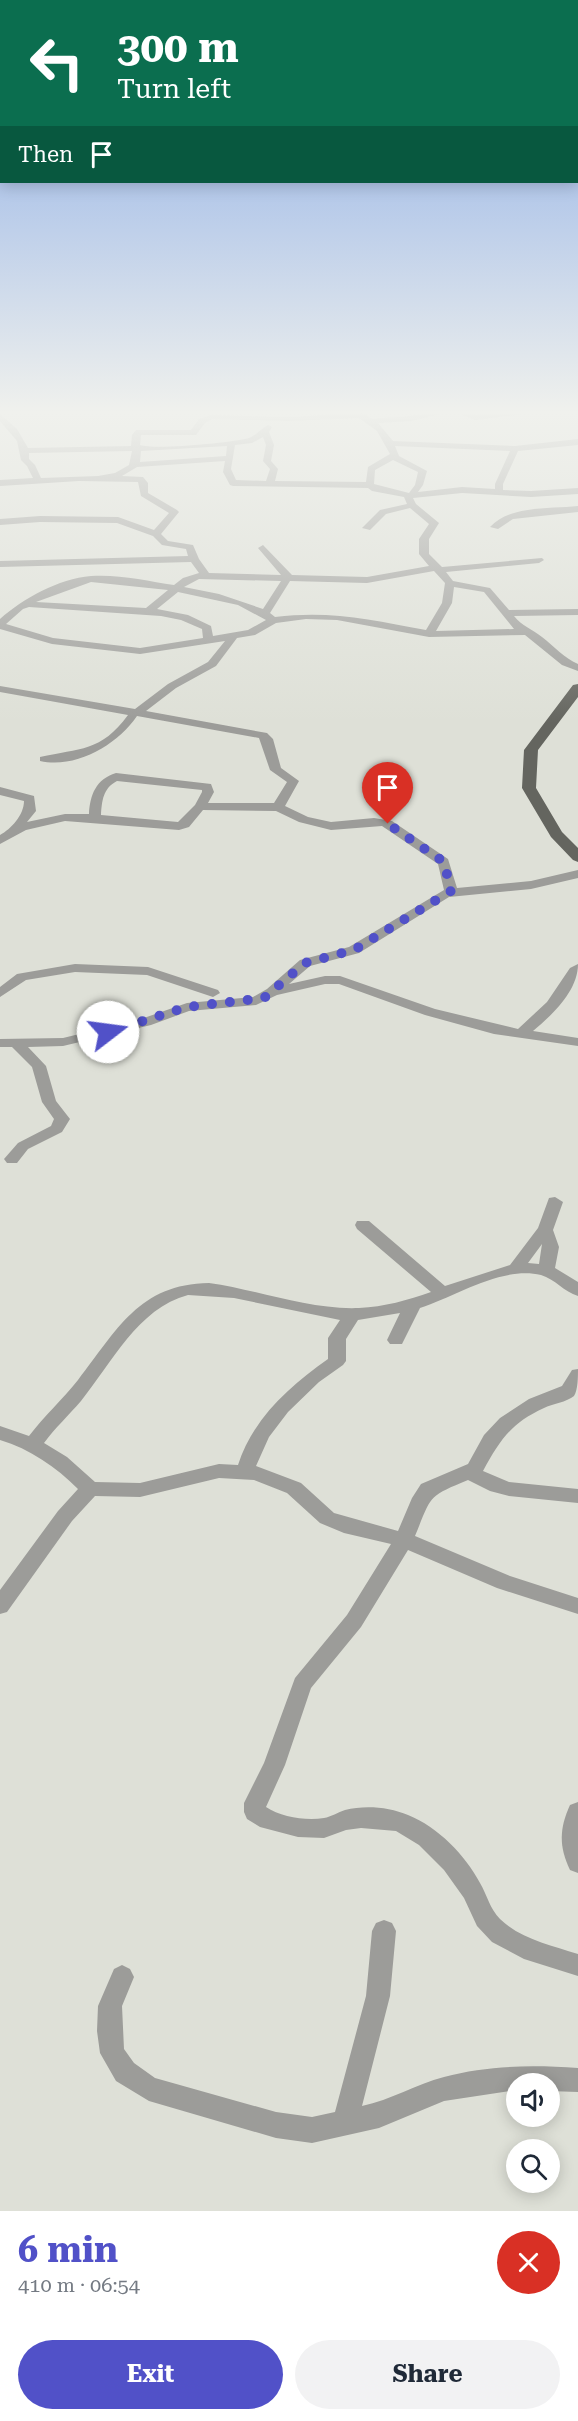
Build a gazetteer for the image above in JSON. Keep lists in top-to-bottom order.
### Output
{
  "page": {
    "turn": ["300 m", "Turn left"],
    "then": "Then",
    "heading": ["6 min", "410 m · 06:54"],
    "buttons": ["Exit", "Share"]
  }
}
